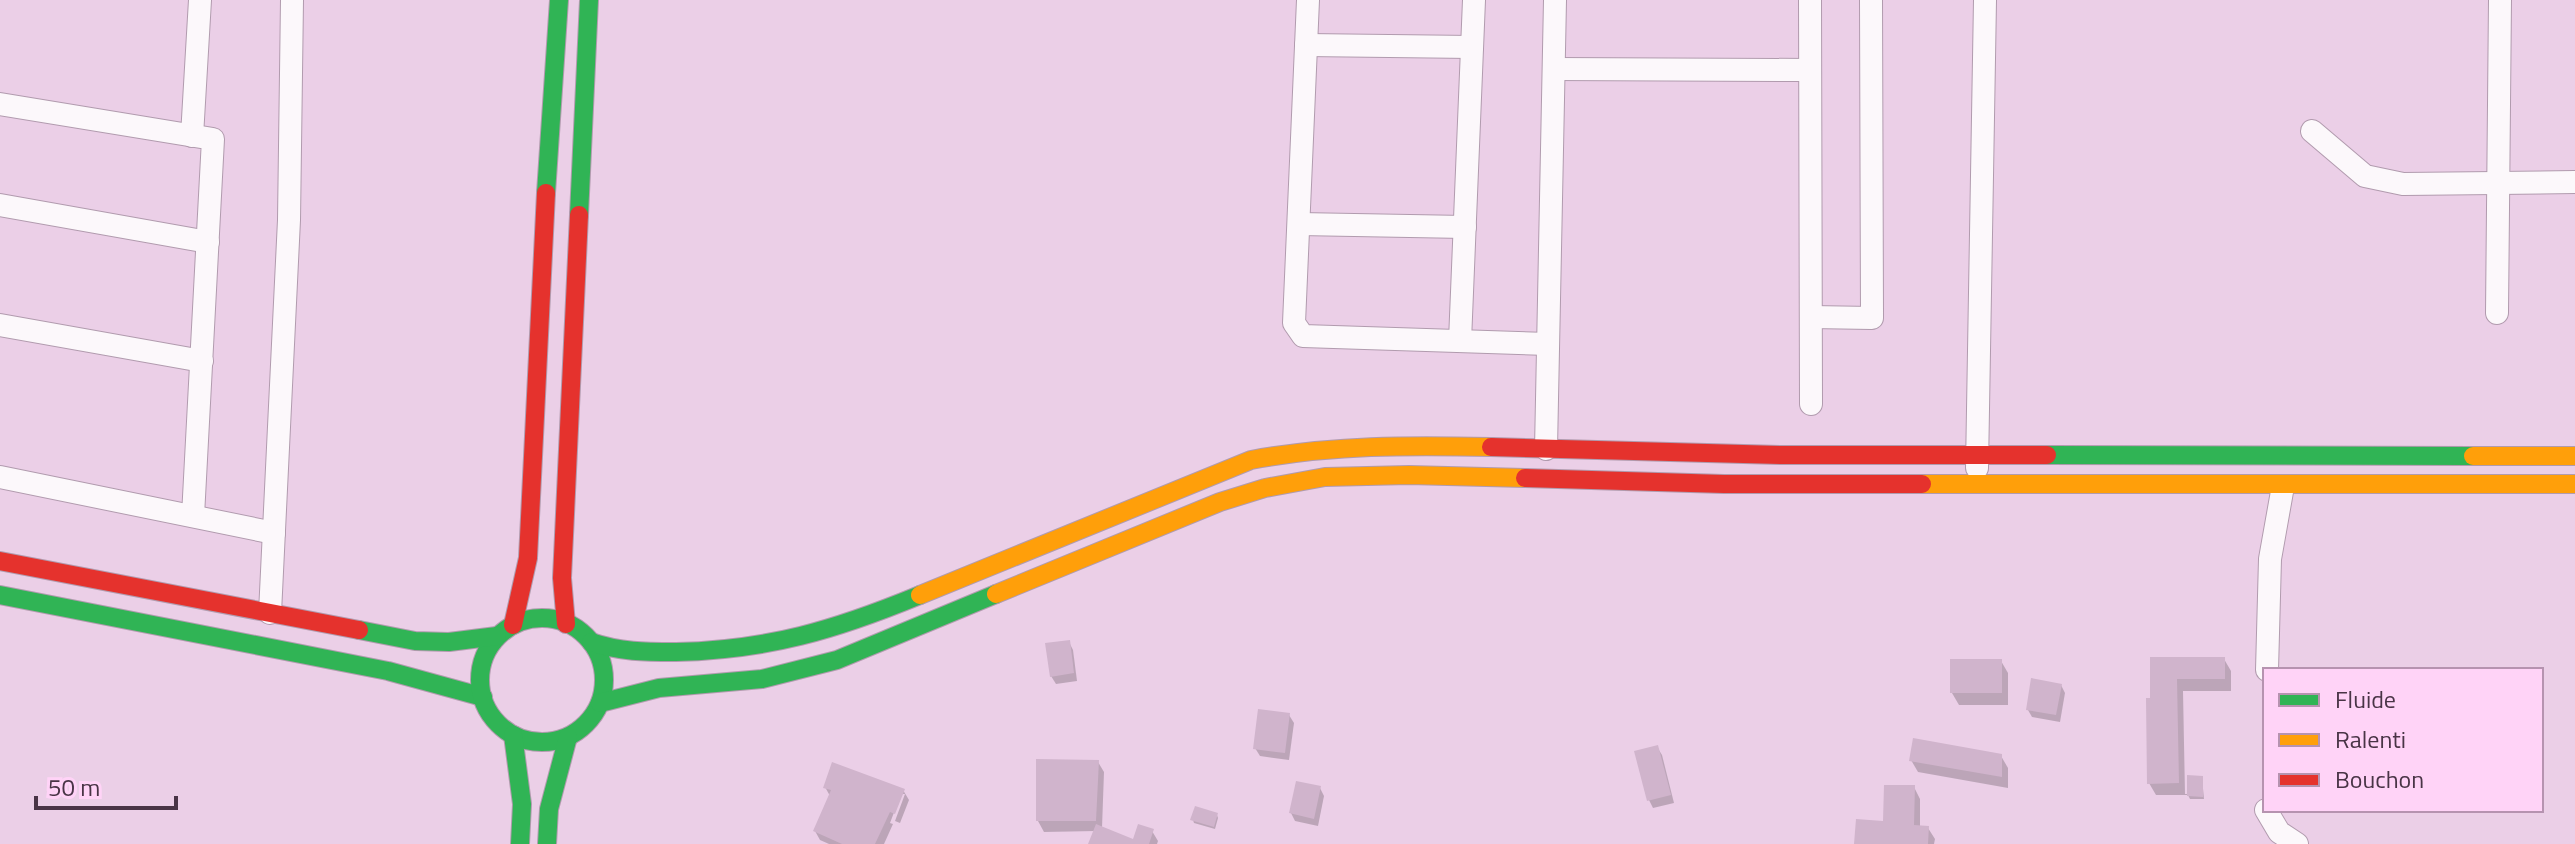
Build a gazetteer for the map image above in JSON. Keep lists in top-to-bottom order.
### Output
{
  "legend": ["Fluide", "Ralenti", "Bouchon"],
  "scale_bar": "50 m"
}
